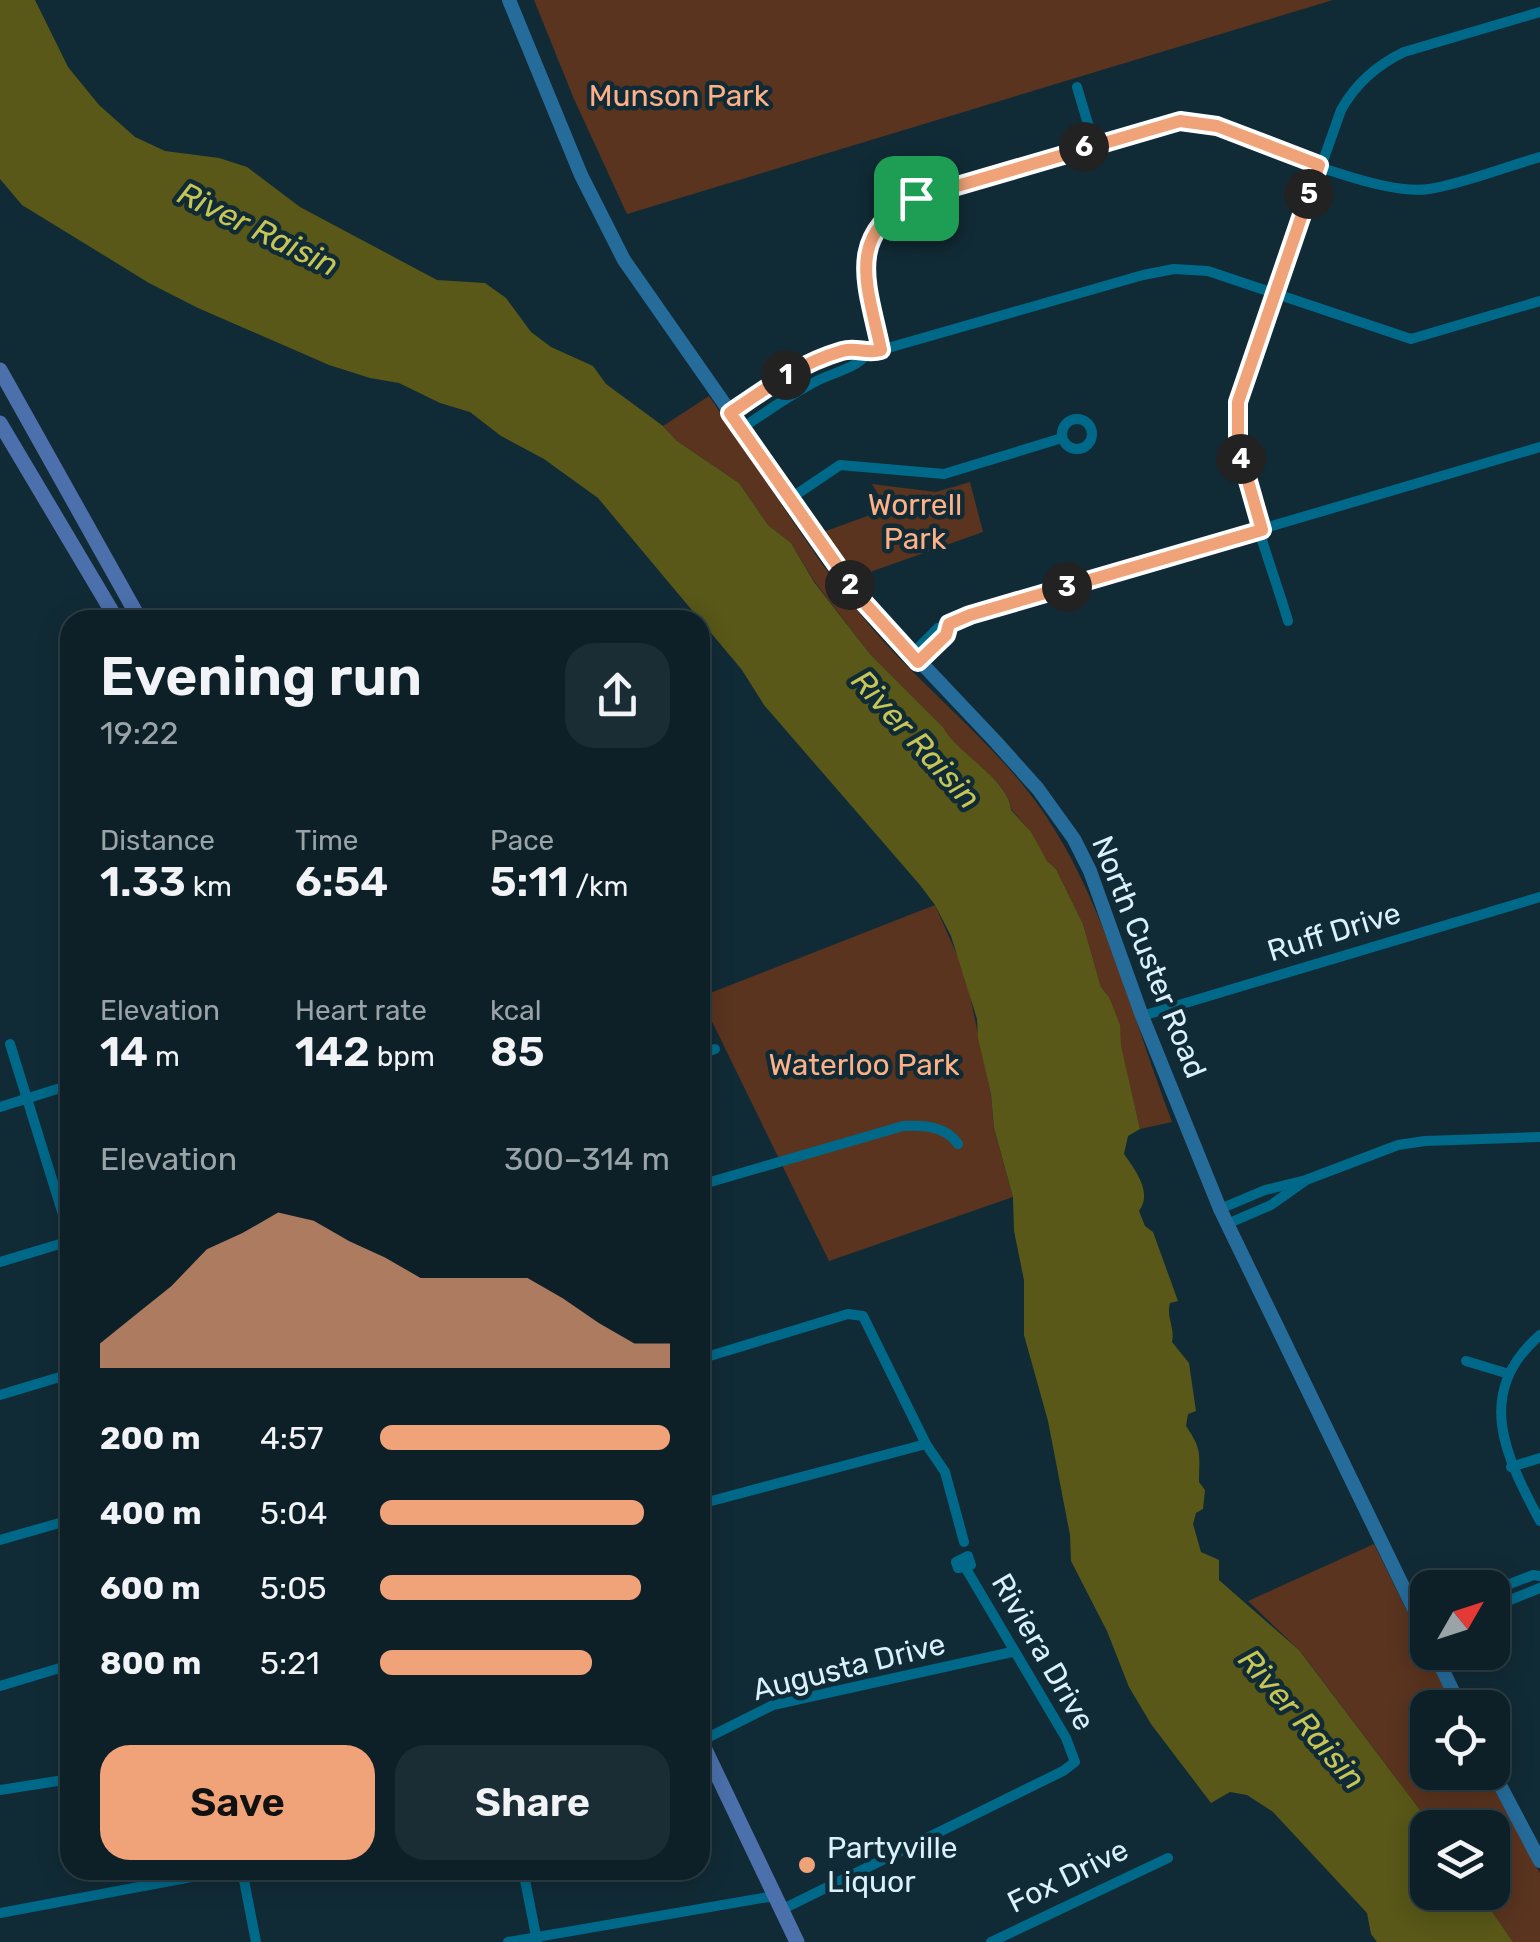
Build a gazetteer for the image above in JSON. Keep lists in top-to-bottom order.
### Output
{
  "streets": {
    "street": [
      "Ruff Drive",
      "North Custer Road",
      "Riviera Drive",
      "Augusta Drive",
      "Fox Drive"
    ]
  },
  "crossings": [
    ["Ruff Drive", "North Custer Road"],
    ["Riviera Drive", "Augusta Drive"]
  ],
  "water": ["River Raisin"],
  "parks": ["Munson Park", "Worrell Park", "Waterloo Park"],
  "places": ["Partyville Liquor"],
  "north": "top right",
  "page": {
    "pins": [
      "6",
      "5",
      "1",
      "4",
      "2",
      "3"
    ],
    "heading": ["Evening run", "19:22"],
    "stats": [
      ["Distance", "1.33 km"],
      ["Time", "6:54"],
      ["Pace", "5:11 /km"],
      ["Elevation", "14 m"],
      ["Heart rate", "142 bpm"],
      ["kcal", "85"]
    ],
    "chart": ["Elevation", "300–314 m"],
    "list": [
      {
        "name": "200 m",
        "note": "4:57"
      },
      {
        "name": "400 m",
        "note": "5:04"
      },
      {
        "name": "600 m",
        "note": "5:05"
      },
      {
        "name": "800 m",
        "note": "5:21"
      }
    ],
    "buttons": ["Save", "Share"]
  }
}
